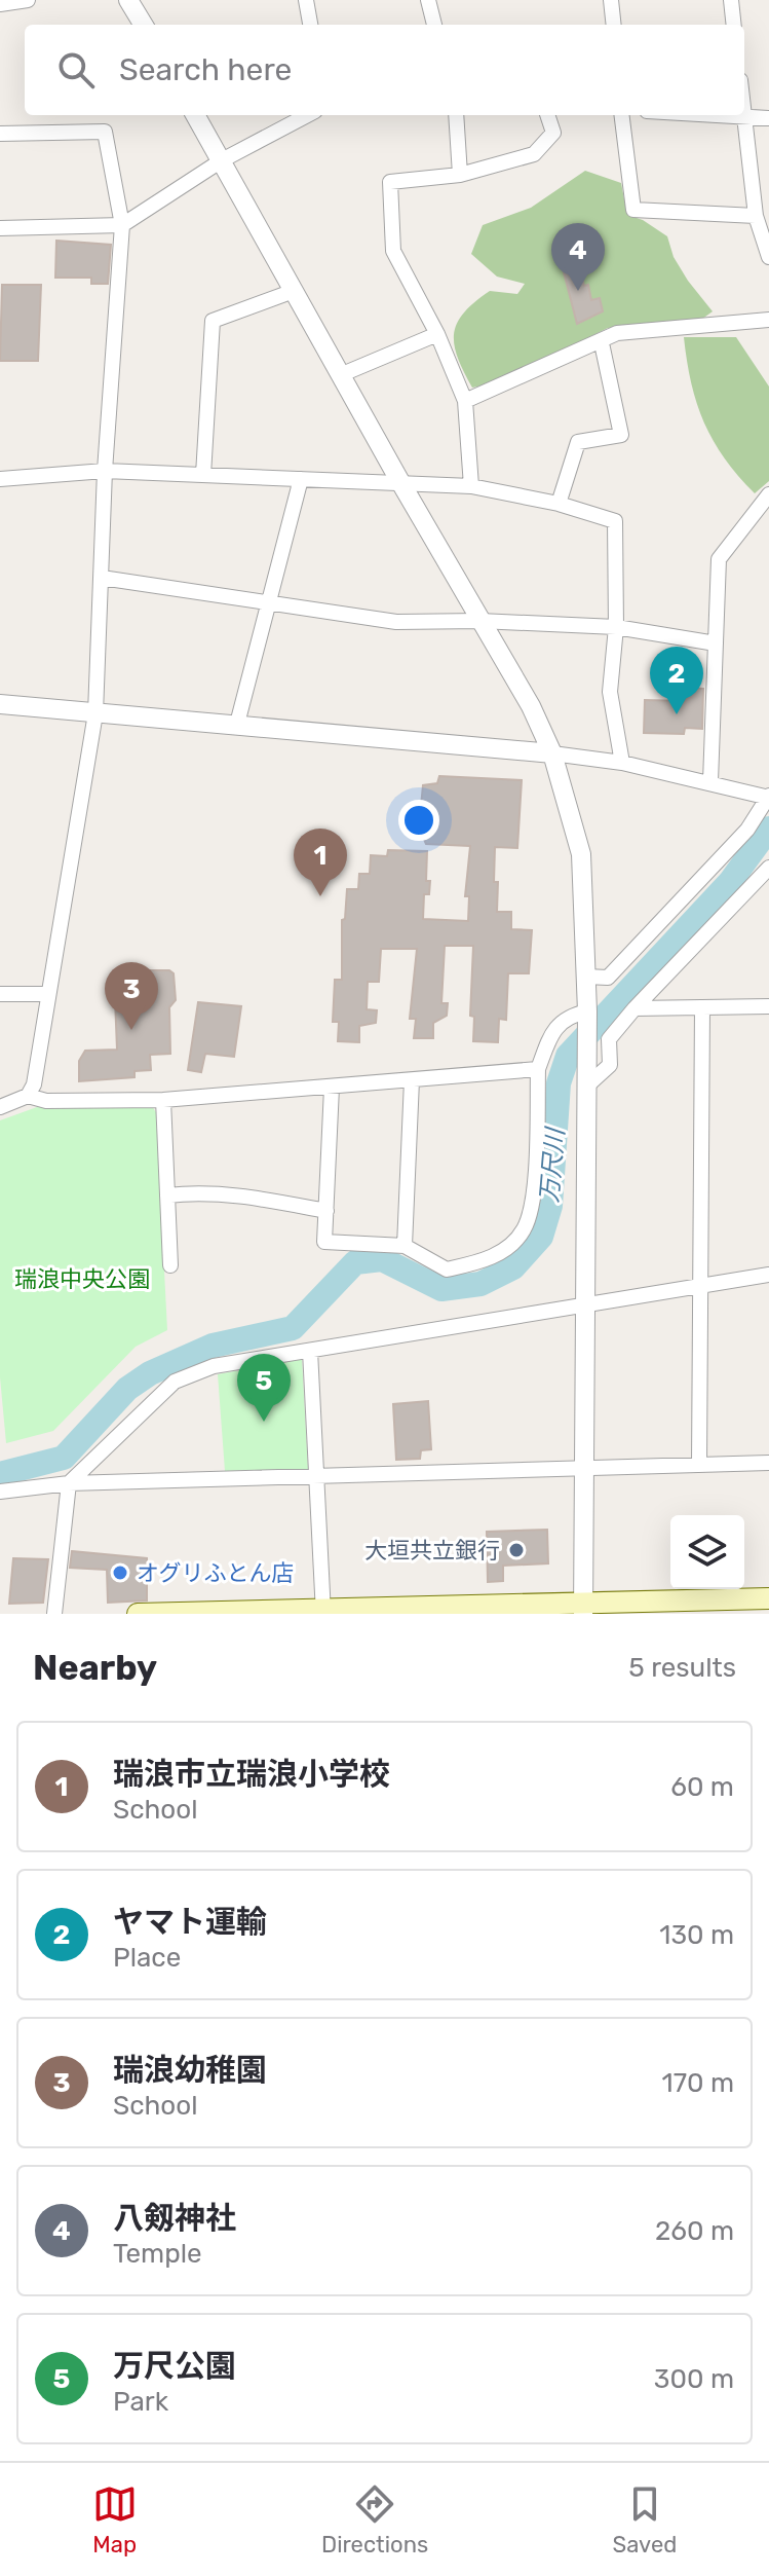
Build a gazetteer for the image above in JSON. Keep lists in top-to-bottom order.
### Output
{
  "water": ["万尺川"],
  "parks": ["瑞浪中央公園"],
  "places": ["大垣共立銀行", "オグリふとん店"],
  "page": {
    "search": "Search here",
    "pins": [
      "4",
      "2",
      "1",
      "3",
      "5"
    ],
    "heading": ["Nearby", "5 results"],
    "list": [
      {
        "mark": "1",
        "name": "瑞浪市立瑞浪小学校",
        "note": "School",
        "value": "60 m"
      },
      {
        "mark": "2",
        "name": "ヤマト運輸",
        "note": "Place",
        "value": "130 m"
      },
      {
        "mark": "3",
        "name": "瑞浪幼稚園",
        "note": "School",
        "value": "170 m"
      },
      {
        "mark": "4",
        "name": "八剱神社",
        "note": "Temple",
        "value": "260 m"
      },
      {
        "mark": "5",
        "name": "万尺公園",
        "note": "Park",
        "value": "300 m"
      }
    ],
    "nav": ["Map", "Directions", "Saved"]
  }
}
